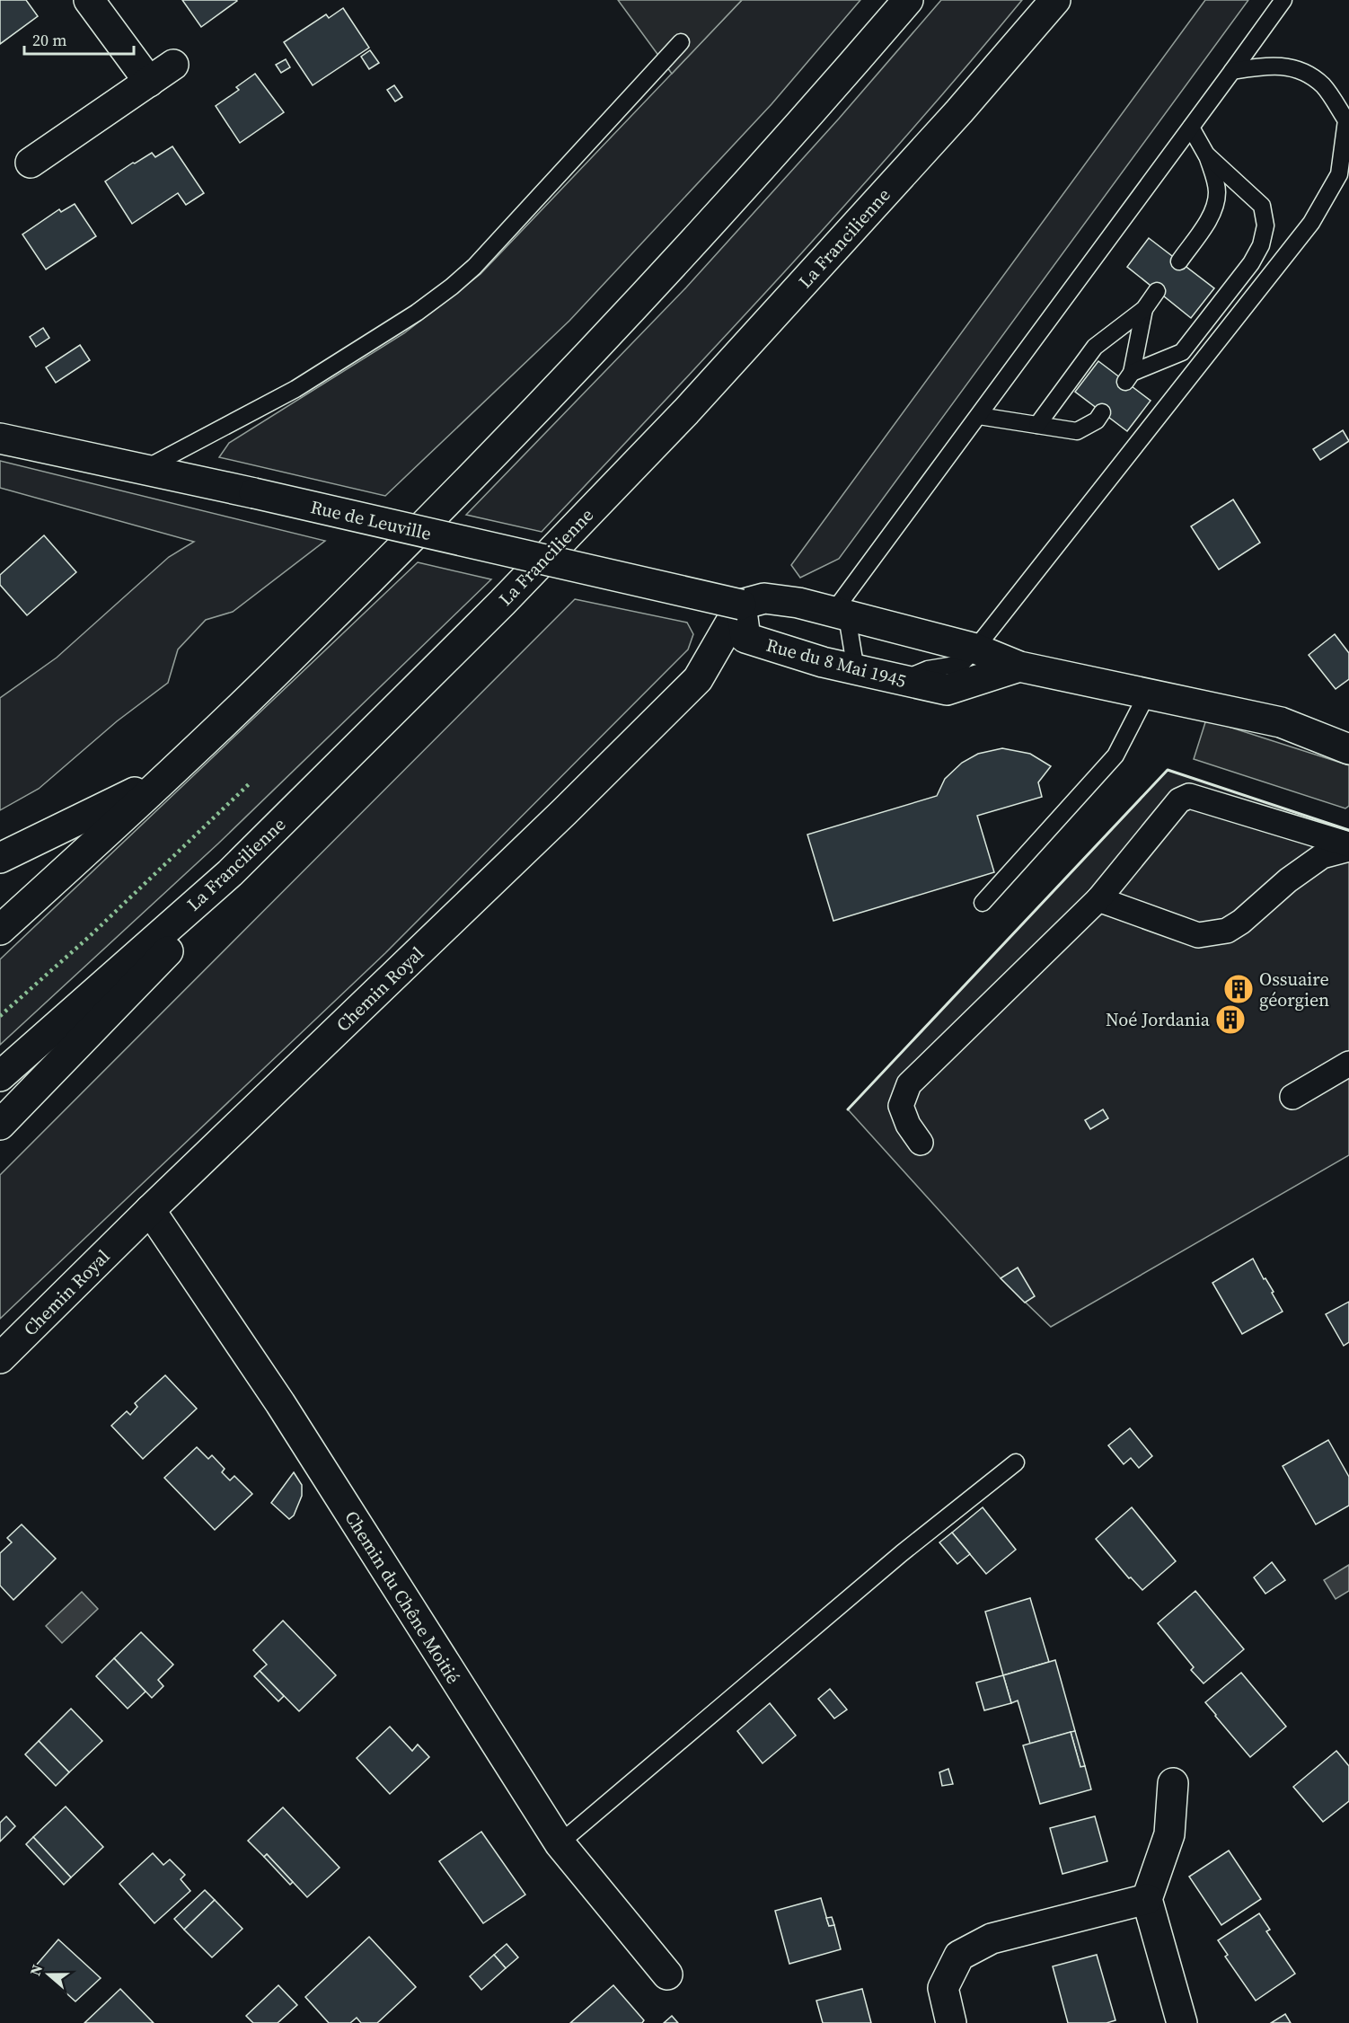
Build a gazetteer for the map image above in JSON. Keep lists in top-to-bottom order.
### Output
{
  "streets": {
    "main road": [
      "La Francilienne",
      "Rue de Leuville",
      "Rue du 8 Mai 1945",
      "Chemin Royal",
      "Chemin du Chêne Moitié"
    ]
  },
  "crossings": [
    ["Rue de Leuville", "Rue du 8 Mai 1945"],
    ["Rue de Leuville", "Chemin Royal"],
    ["Rue du 8 Mai 1945", "Chemin Royal"],
    ["Chemin Royal", "Chemin du Chêne Moitié"]
  ],
  "places": {
    "building": ["Ossuaire géorgien", "Noé Jordania"]
  },
  "scale_bar": "20 m",
  "north": "left"
}
